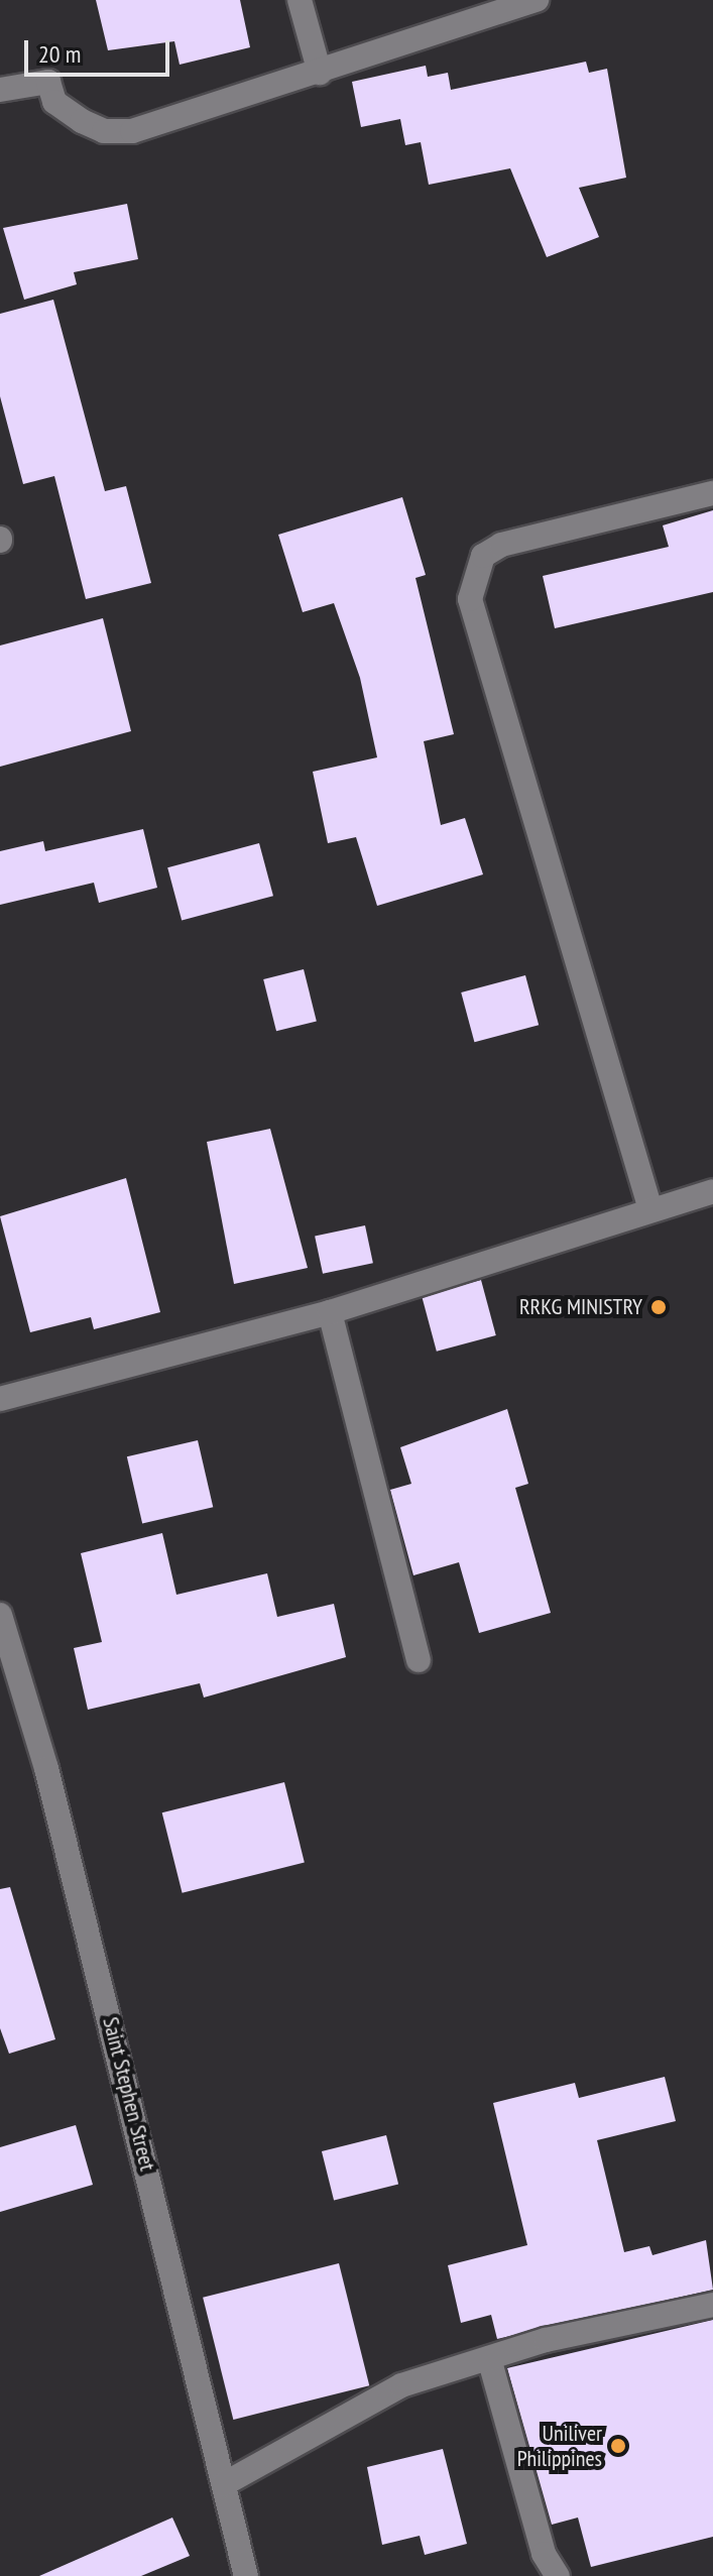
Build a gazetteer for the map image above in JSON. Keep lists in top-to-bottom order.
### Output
{
  "streets": {
    "street": ["Saint Stephen Street"]
  },
  "places": ["RRKG MINISTRY", "Uniliver Philippines"],
  "scale_bar": "20 m"
}
